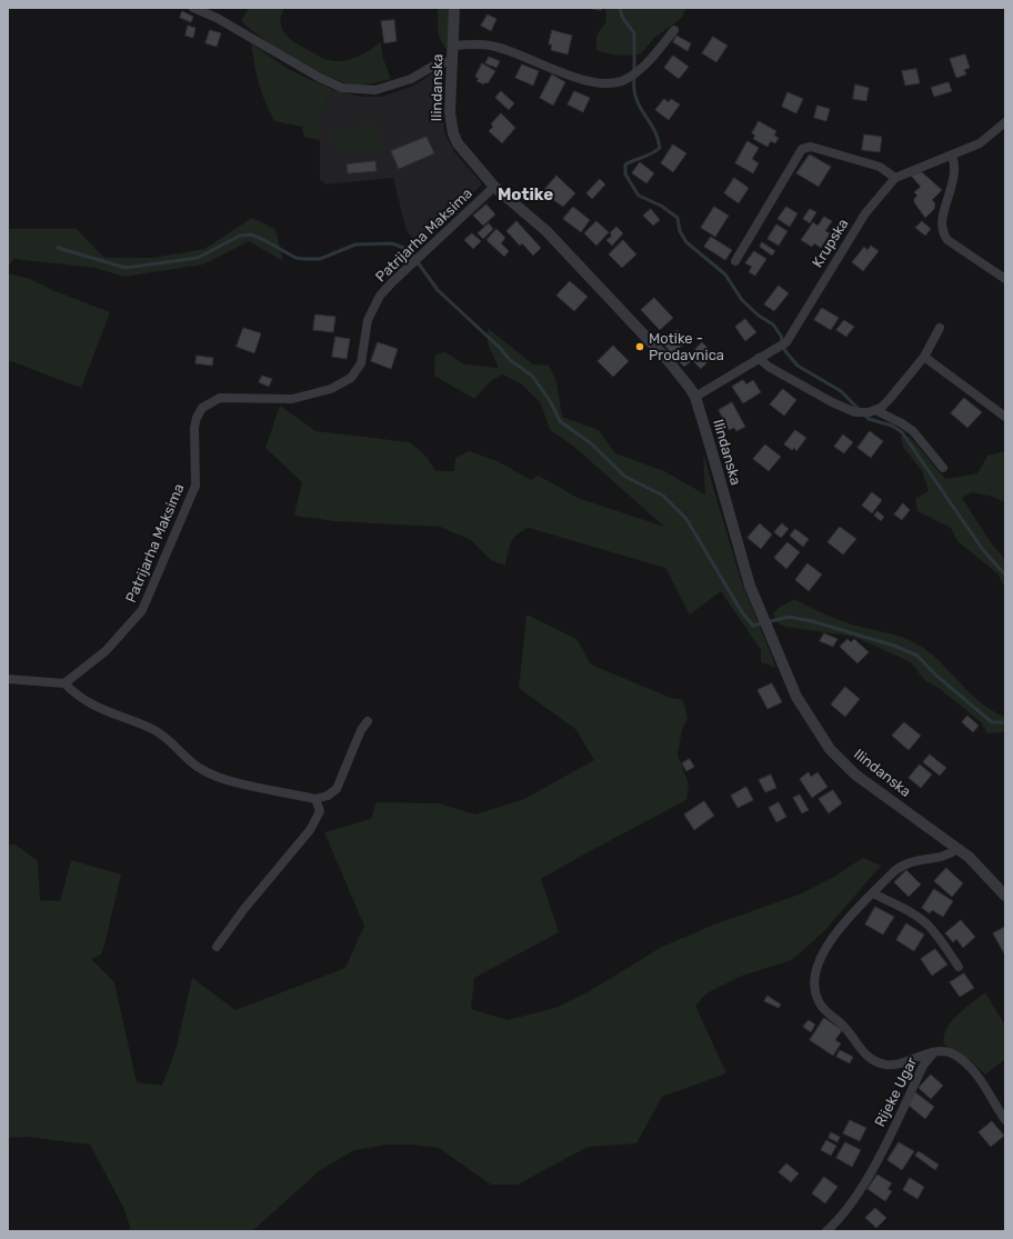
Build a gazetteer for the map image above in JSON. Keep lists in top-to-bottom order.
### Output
{
  "streets": {
    "street": [
      "Ilindanska",
      "Patrijarha Maksima",
      "Krupska",
      "Rijeke Ugar"
    ]
  },
  "crossings": [
    ["Ilindanska", "Patrijarha Maksima"],
    ["Ilindanska", "Krupska"]
  ],
  "districts": ["Motike"],
  "places": ["Motike - Prodavnica"]
}
